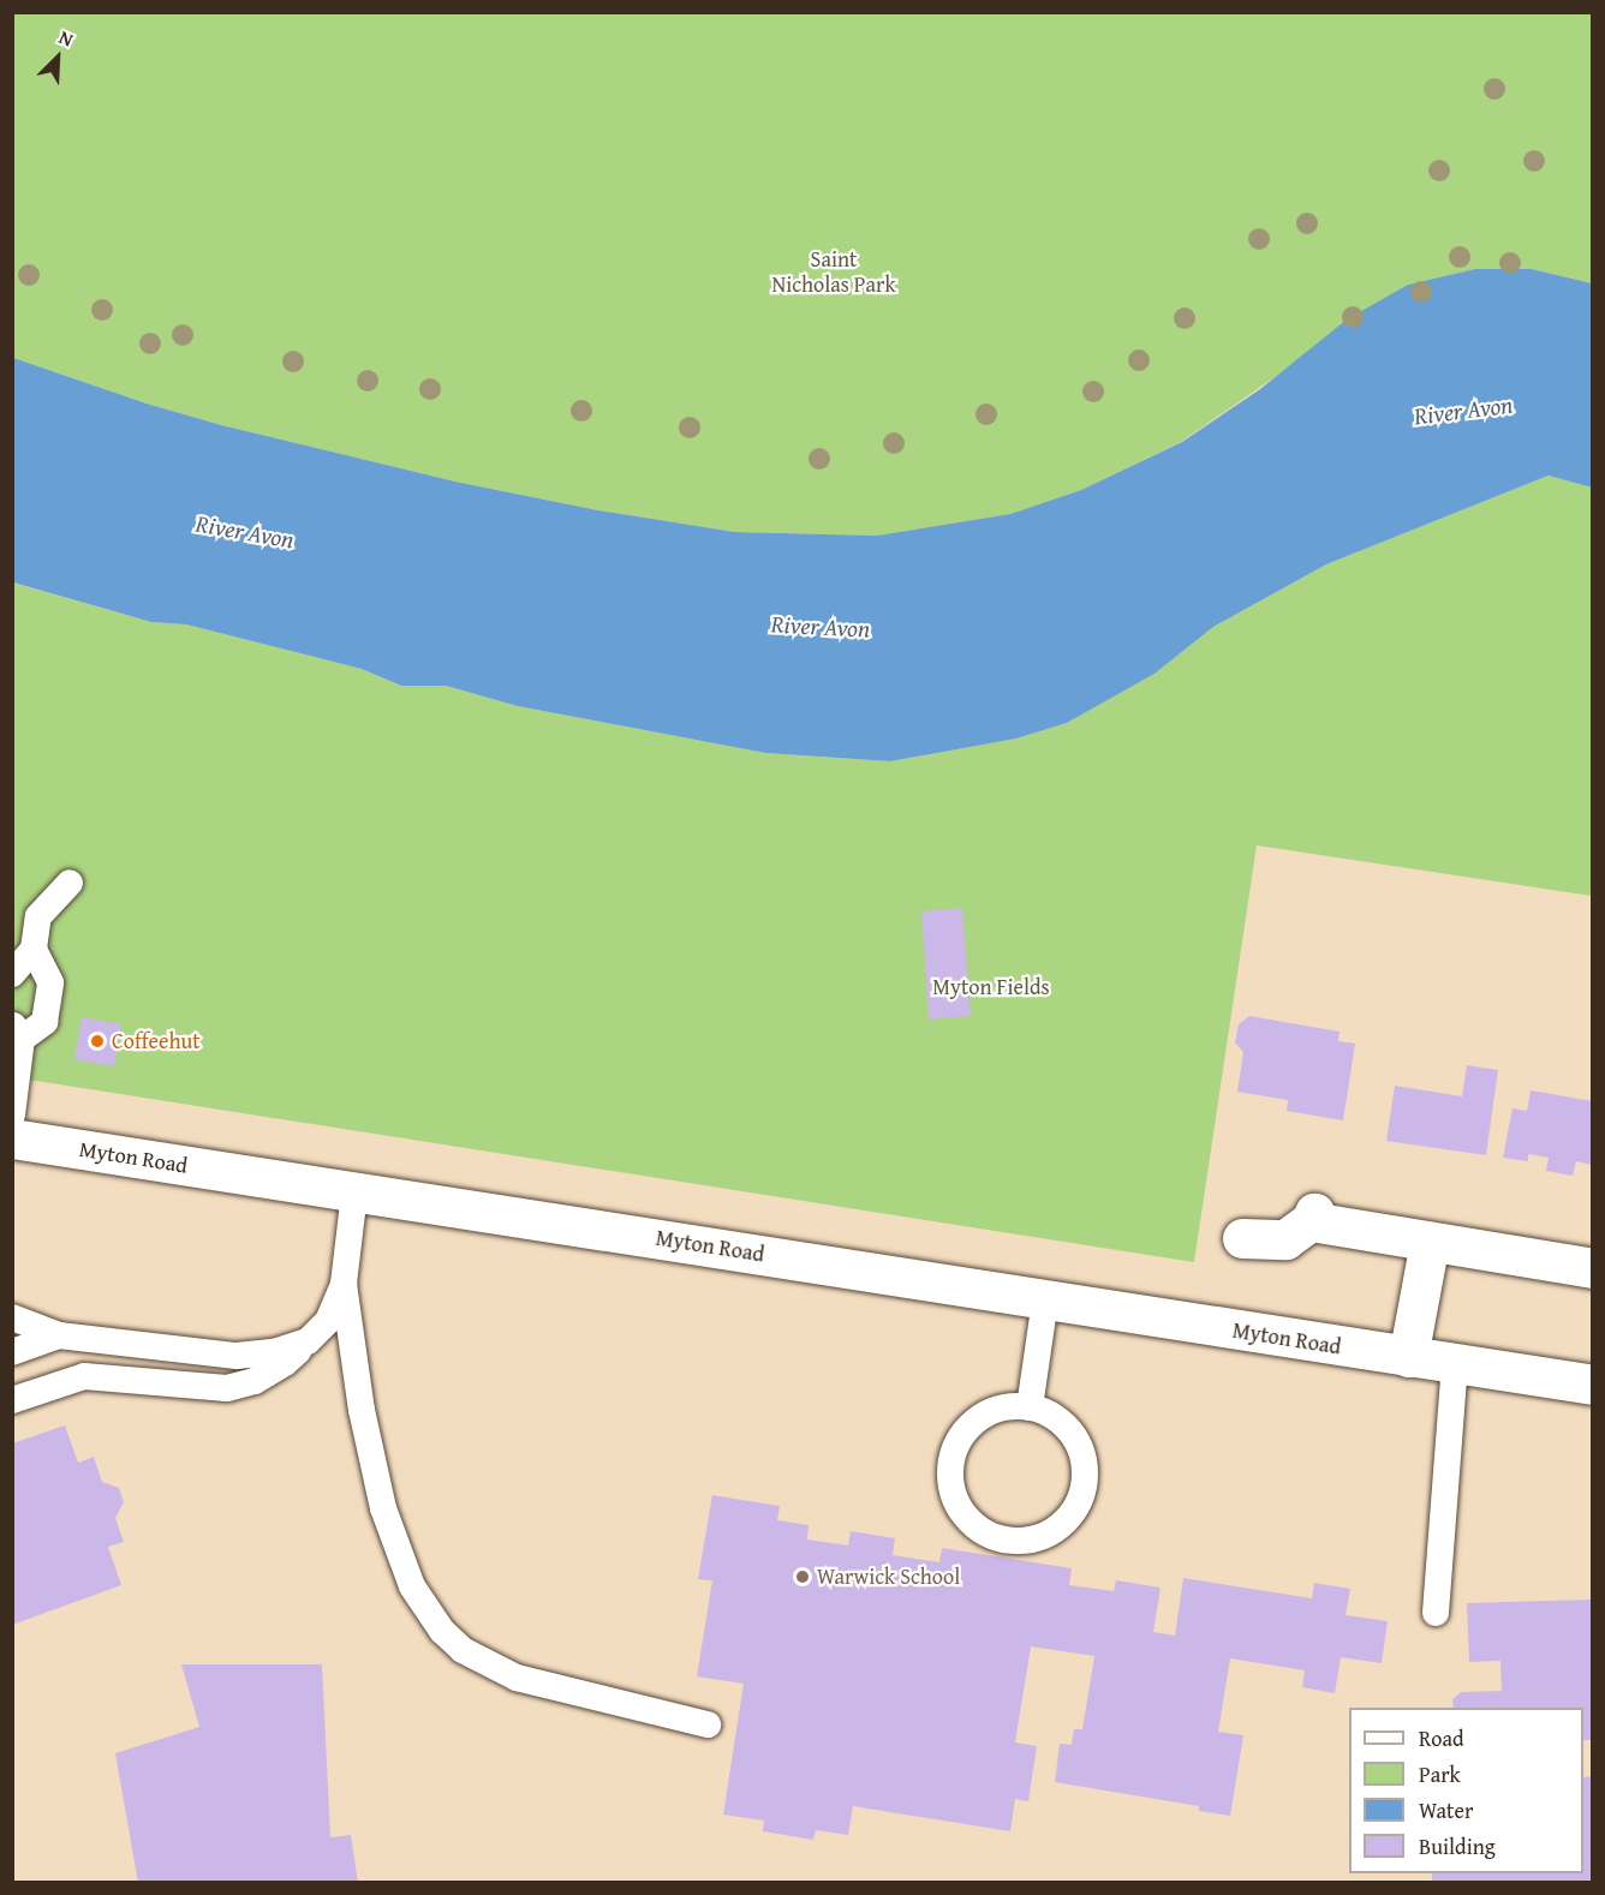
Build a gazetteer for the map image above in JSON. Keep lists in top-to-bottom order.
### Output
{
  "streets": {
    "main road": ["Myton Road"]
  },
  "water": ["River Avon"],
  "parks": ["Saint Nicholas Park", "Myton Fields"],
  "places": ["Coffeehut", "Warwick School"],
  "legend": [
    "Road",
    "Park",
    "Water",
    "Building"
  ],
  "north": "top right"
}
